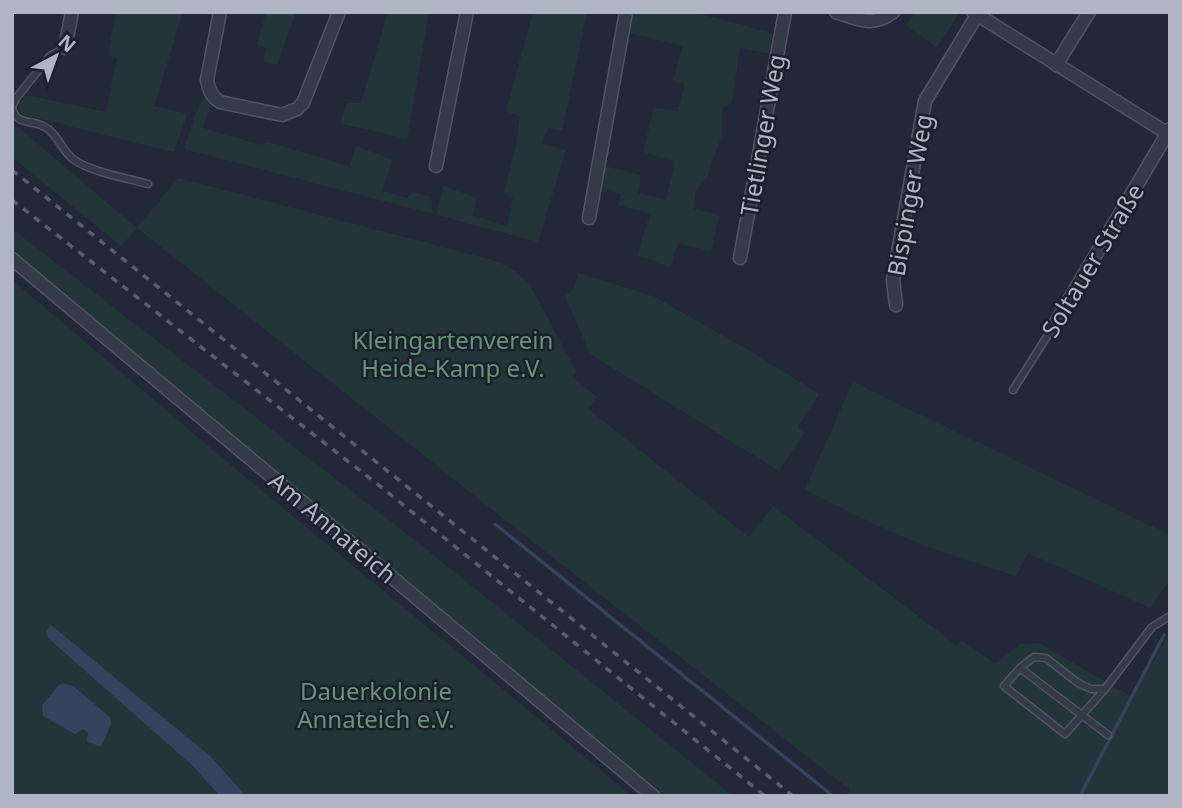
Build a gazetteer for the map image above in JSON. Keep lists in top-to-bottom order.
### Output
{
  "streets": {
    "street": [
      "Tietlinger Weg",
      "Bispinger Weg",
      "Soltauer Straße",
      "Am Annateich"
    ]
  },
  "parks": ["Kleingartenverein Heide-Kamp e.V.", "Dauerkolonie Annateich e.V."],
  "north": "top right"
}
